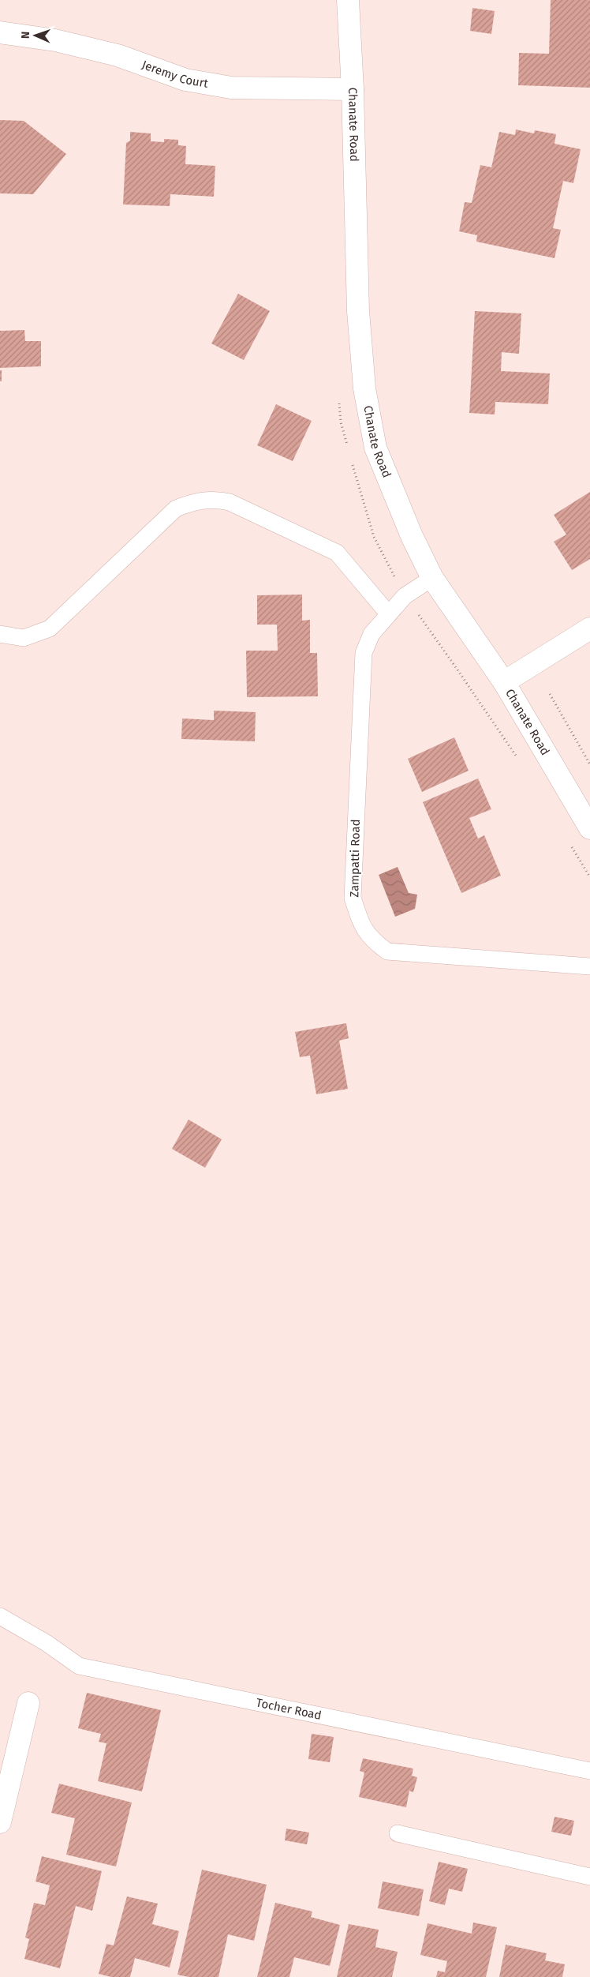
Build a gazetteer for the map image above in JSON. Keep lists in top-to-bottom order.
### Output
{
  "streets": {
    "street": ["Jeremy Court", "Chanate Road"],
    "lane": ["Zampatti Road", "Tocher Road"]
  },
  "crossings": [
    ["Jeremy Court", "Chanate Road"],
    ["Chanate Road", "Zampatti Road"]
  ],
  "north": "left"
}
